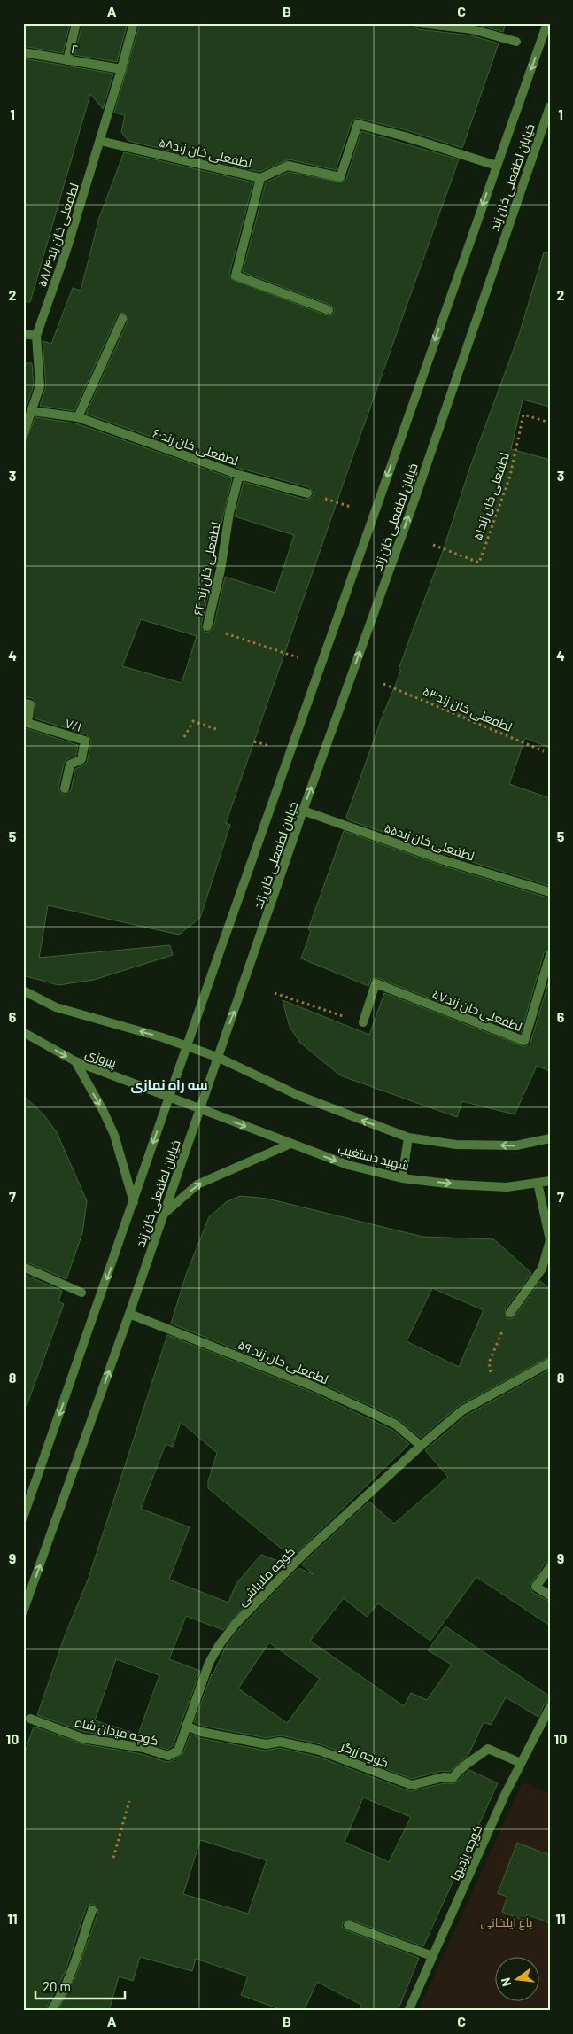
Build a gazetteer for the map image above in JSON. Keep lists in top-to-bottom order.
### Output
{
  "streets": {
    "street": [
      "۲",
      "لطفعلی خان زند۵۸",
      "خیابان لطفعلی خان زند",
      "لطفعلی خان زند۵۸/۴",
      "لطفعلی خان زند۶۰",
      "لطفعلی خان زند ۶۲",
      "۷/۱",
      "لطفعلی خان زند۵۵",
      "لطفعلی خان زند۵۷",
      "پیروزی",
      "شهید دستغیب",
      "لطفعلی خان زند ۵۹",
      "کوچه ملاباشی",
      "کوچه میدان شاه",
      "کوچه زرگر",
      "کوچه یزدیها"
    ],
    "path": ["لطفعلی خان زند۵۱", "لطفعلی خان زند۵۳"]
  },
  "crossings": [
    ["۲", "لطفعلی خان زند۵۸/۴"],
    ["لطفعلی خان زند۵۸", "لطفعلی خان زند۵۸/۴"],
    ["خیابان لطفعلی خان زند", "لطفعلی خان زند۵۵"],
    ["خیابان لطفعلی خان زند", "پیروزی"],
    ["خیابان لطفعلی خان زند", "شهید دستغیب"],
    ["خیابان لطفعلی خان زند", "لطفعلی خان زند ۵۹"],
    ["لطفعلی خان زند۶۰", "لطفعلی خان زند ۶۲"],
    ["پیروزی", "شهید دستغیب"],
    ["لطفعلی خان زند ۵۹", "کوچه ملاباشی"],
    ["کوچه ملاباشی", "کوچه میدان شاه"],
    ["کوچه ملاباشی", "کوچه زرگر"],
    ["کوچه زرگر", "کوچه یزدیها"]
  ],
  "districts": ["سه راه نمازی"],
  "parks": ["باغ ایلخانی"],
  "scale_bar": "20 m",
  "north": "left",
  "grid": {
    "columns": ["A", "B", "C"],
    "rows": [
      "1",
      "2",
      "3",
      "4",
      "5",
      "6",
      "7",
      "8",
      "9",
      "10",
      "11"
    ]
  }
}
